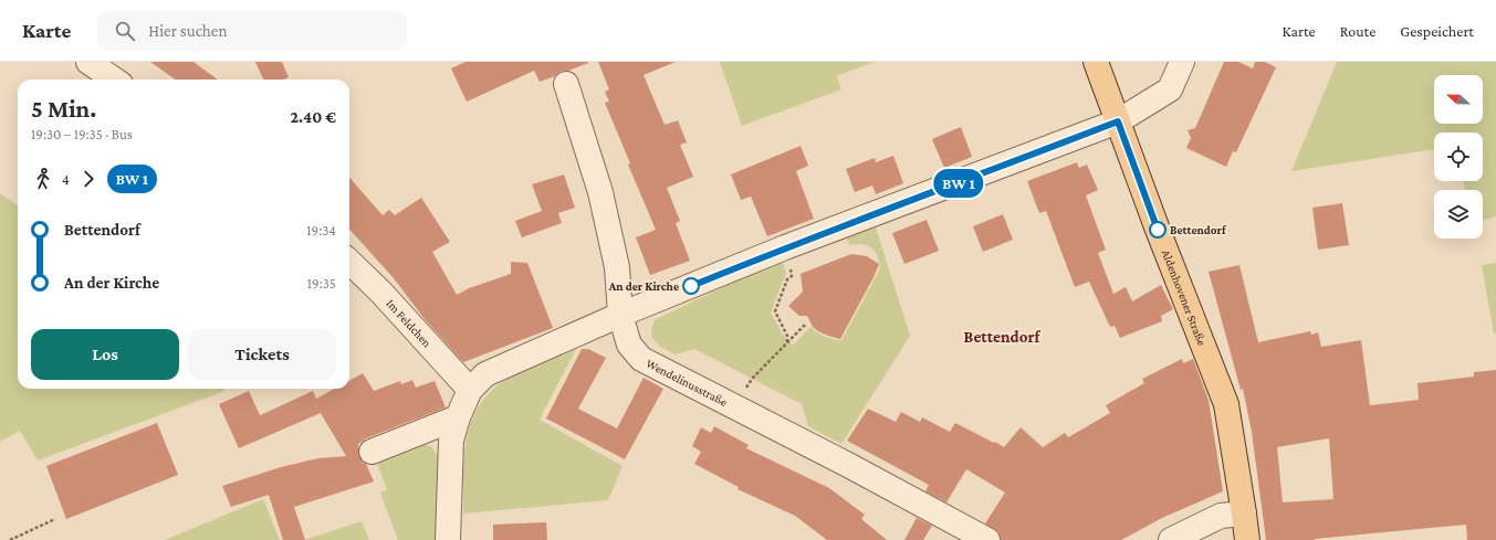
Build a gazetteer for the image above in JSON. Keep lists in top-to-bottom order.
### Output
{
  "streets": {
    "main road": ["Aldenhovener Straße"],
    "street": ["Im Feldchen", "Wendelinusstraße"]
  },
  "districts": ["Bettendorf"],
  "places": ["Bettendorf", "An der Kirche"],
  "north": "left",
  "page": {
    "header": "Karte",
    "search": "Hier suchen",
    "nav": ["Karte", "Route", "Gespeichert"],
    "on_map": "BW 1",
    "heading": ["5 Min.", "19:30 – 19:35 · Bus", "2.40 €"],
    "legs": ["4", "BW 1"],
    "list": [
      {
        "name": "Bettendorf",
        "value": "19:34"
      },
      {
        "name": "An der Kirche",
        "value": "19:35"
      }
    ],
    "buttons": ["Los", "Tickets"]
  }
}
